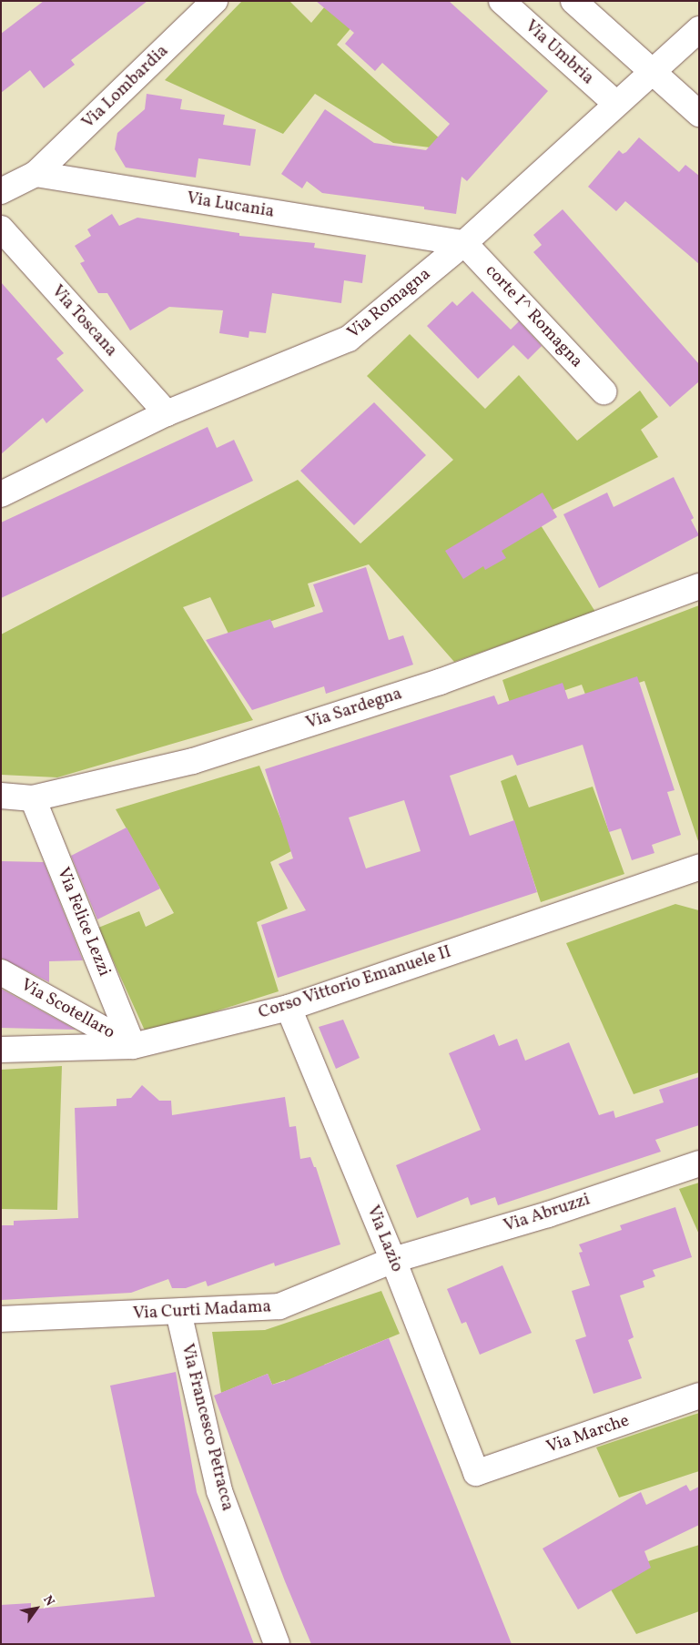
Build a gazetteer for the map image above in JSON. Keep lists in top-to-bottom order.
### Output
{
  "streets": {
    "street": [
      "Via Umbria",
      "Via Lombardia",
      "Via Lucania",
      "Via Romagna",
      "corte I^ Romagna",
      "Via Toscana",
      "Via Sardegna",
      "Via Felice Lezzi",
      "Corso Vittorio Emanuele II",
      "Via Scotellaro",
      "Via Abruzzi",
      "Via Lazio",
      "Via Curti Madama",
      "Via Francesco Petracca",
      "Via Marche"
    ]
  },
  "crossings": [
    ["Via Umbria", "Via Romagna"],
    ["Via Lombardia", "Via Lucania"],
    ["Via Lucania", "Via Romagna"],
    ["Via Lucania", "corte I^ Romagna"],
    ["Via Romagna", "corte I^ Romagna"],
    ["Via Romagna", "Via Toscana"],
    ["Via Sardegna", "Via Felice Lezzi"],
    ["Via Felice Lezzi", "Corso Vittorio Emanuele II"],
    ["Via Felice Lezzi", "Via Scotellaro"],
    ["Corso Vittorio Emanuele II", "Via Scotellaro"],
    ["Corso Vittorio Emanuele II", "Via Lazio"],
    ["Via Abruzzi", "Via Lazio"],
    ["Via Abruzzi", "Via Curti Madama"],
    ["Via Lazio", "Via Curti Madama"],
    ["Via Lazio", "Via Marche"],
    ["Via Curti Madama", "Via Francesco Petracca"]
  ],
  "north": "top right"
}
